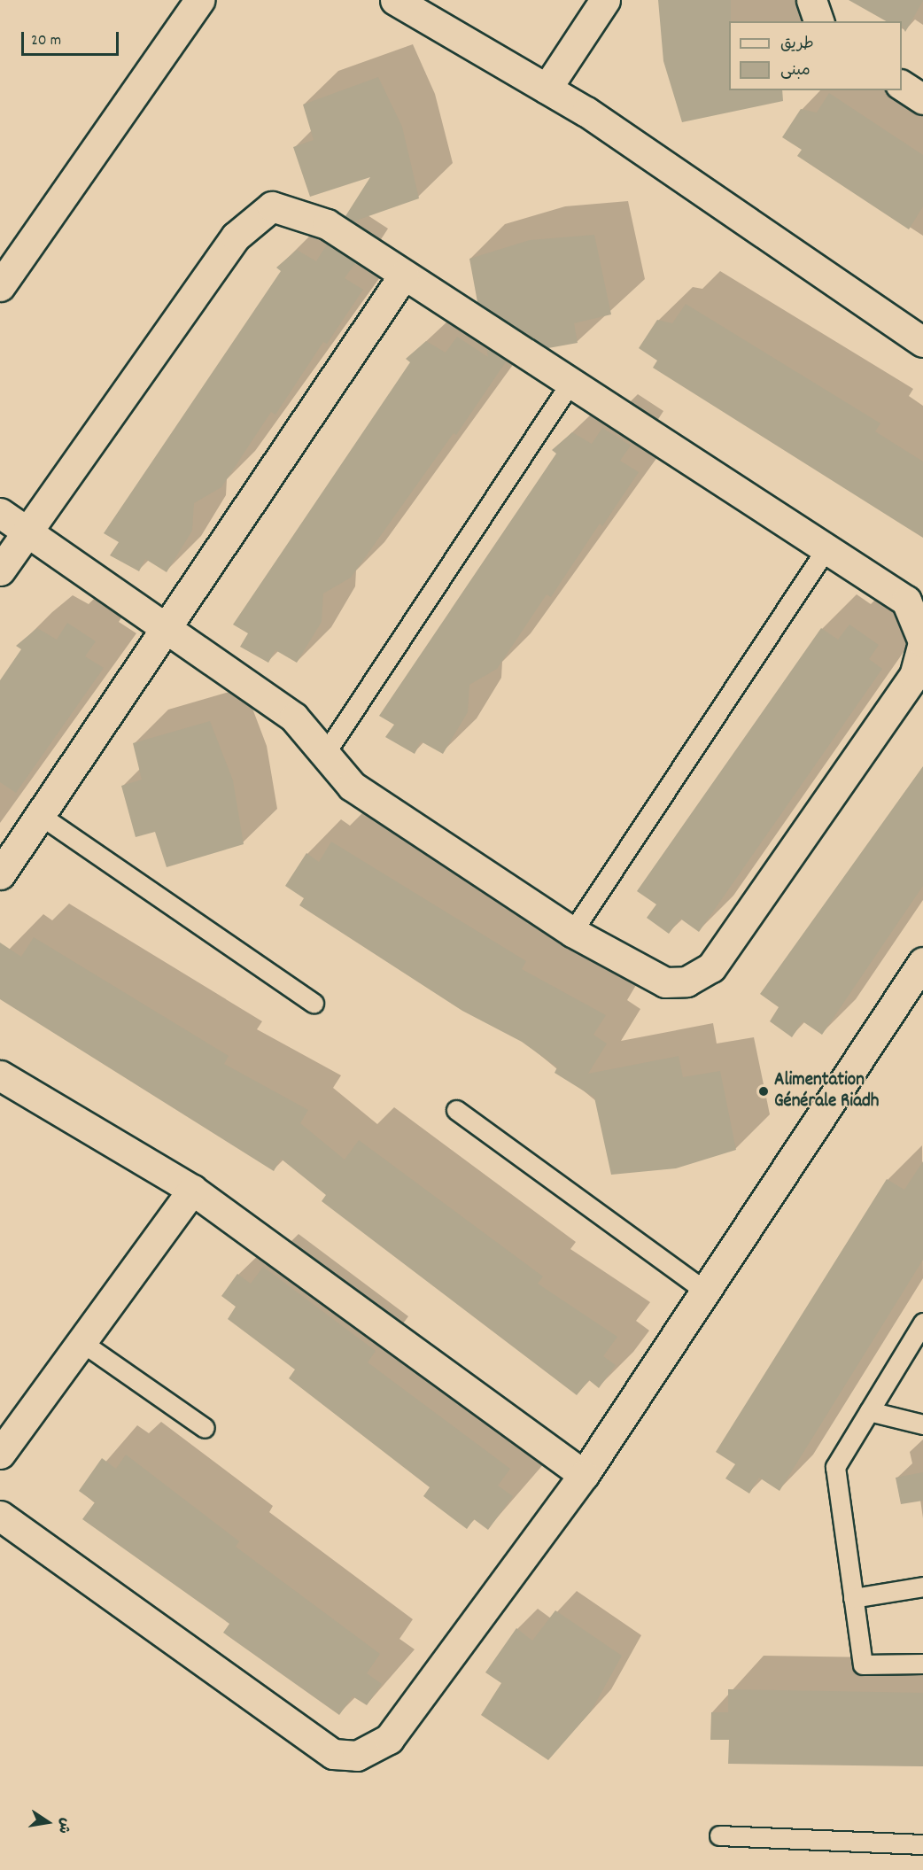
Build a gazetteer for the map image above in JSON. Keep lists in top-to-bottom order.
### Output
{
  "places": ["Alimentation Générale Riadh"],
  "legend": ["طريق", "مبنى"],
  "scale_bar": "20 m",
  "north": "right"
}
